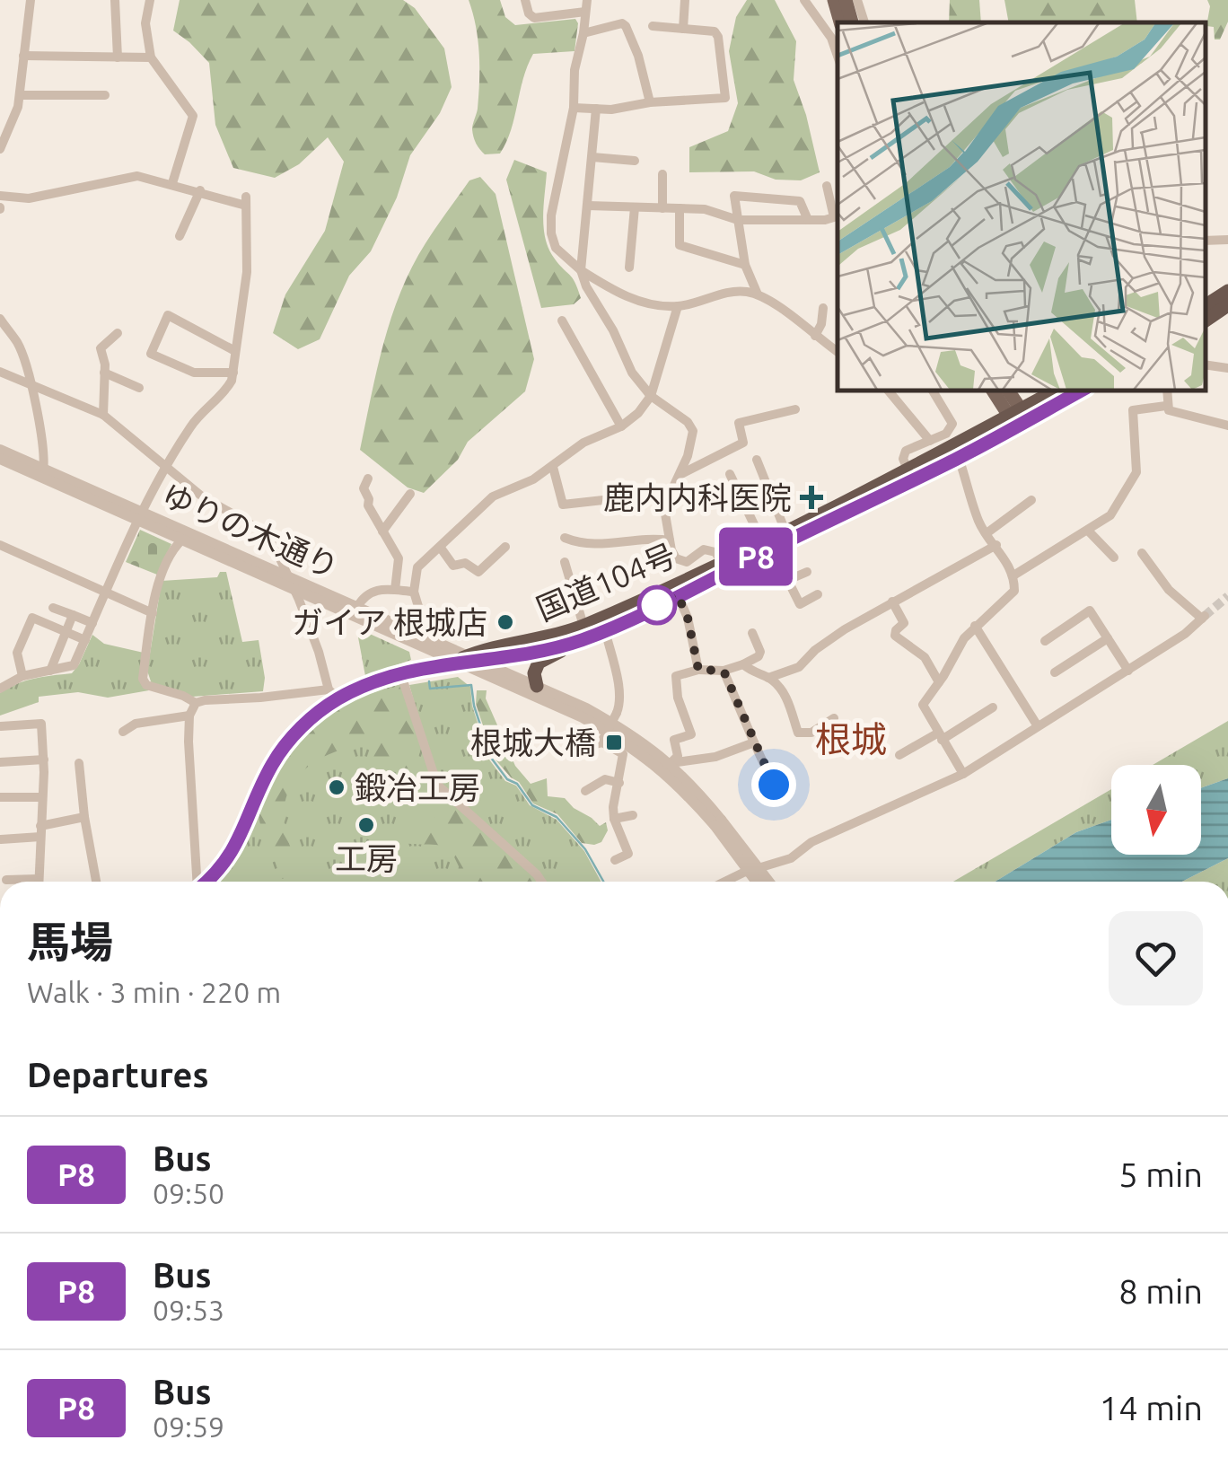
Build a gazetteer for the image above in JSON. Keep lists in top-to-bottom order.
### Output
{
  "streets": {
    "highway": ["国道104号"],
    "street": ["ゆりの木通り"]
  },
  "crossings": [
    ["ゆりの木通り", "国道104号"]
  ],
  "districts": ["根城"],
  "places": {
    "health": ["鹿内内科医院"],
    "other": ["ガイア 根城店", "鍛冶工房", "工房"],
    "transit": ["根城大橋"]
  },
  "lines": ["bus line P8"],
  "north": "bottom",
  "page": {
    "on_map": "P8",
    "heading": [
      ["馬場", "Walk · 3 min · 220 m"],
      "Departures"
    ],
    "list": [
      {
        "mark": "P8",
        "name": "Bus",
        "note": "09:50",
        "value": "5 min"
      },
      {
        "mark": "P8",
        "name": "Bus",
        "note": "09:53",
        "value": "8 min"
      },
      {
        "mark": "P8",
        "name": "Bus",
        "note": "09:59",
        "value": "14 min"
      }
    ]
  }
}
